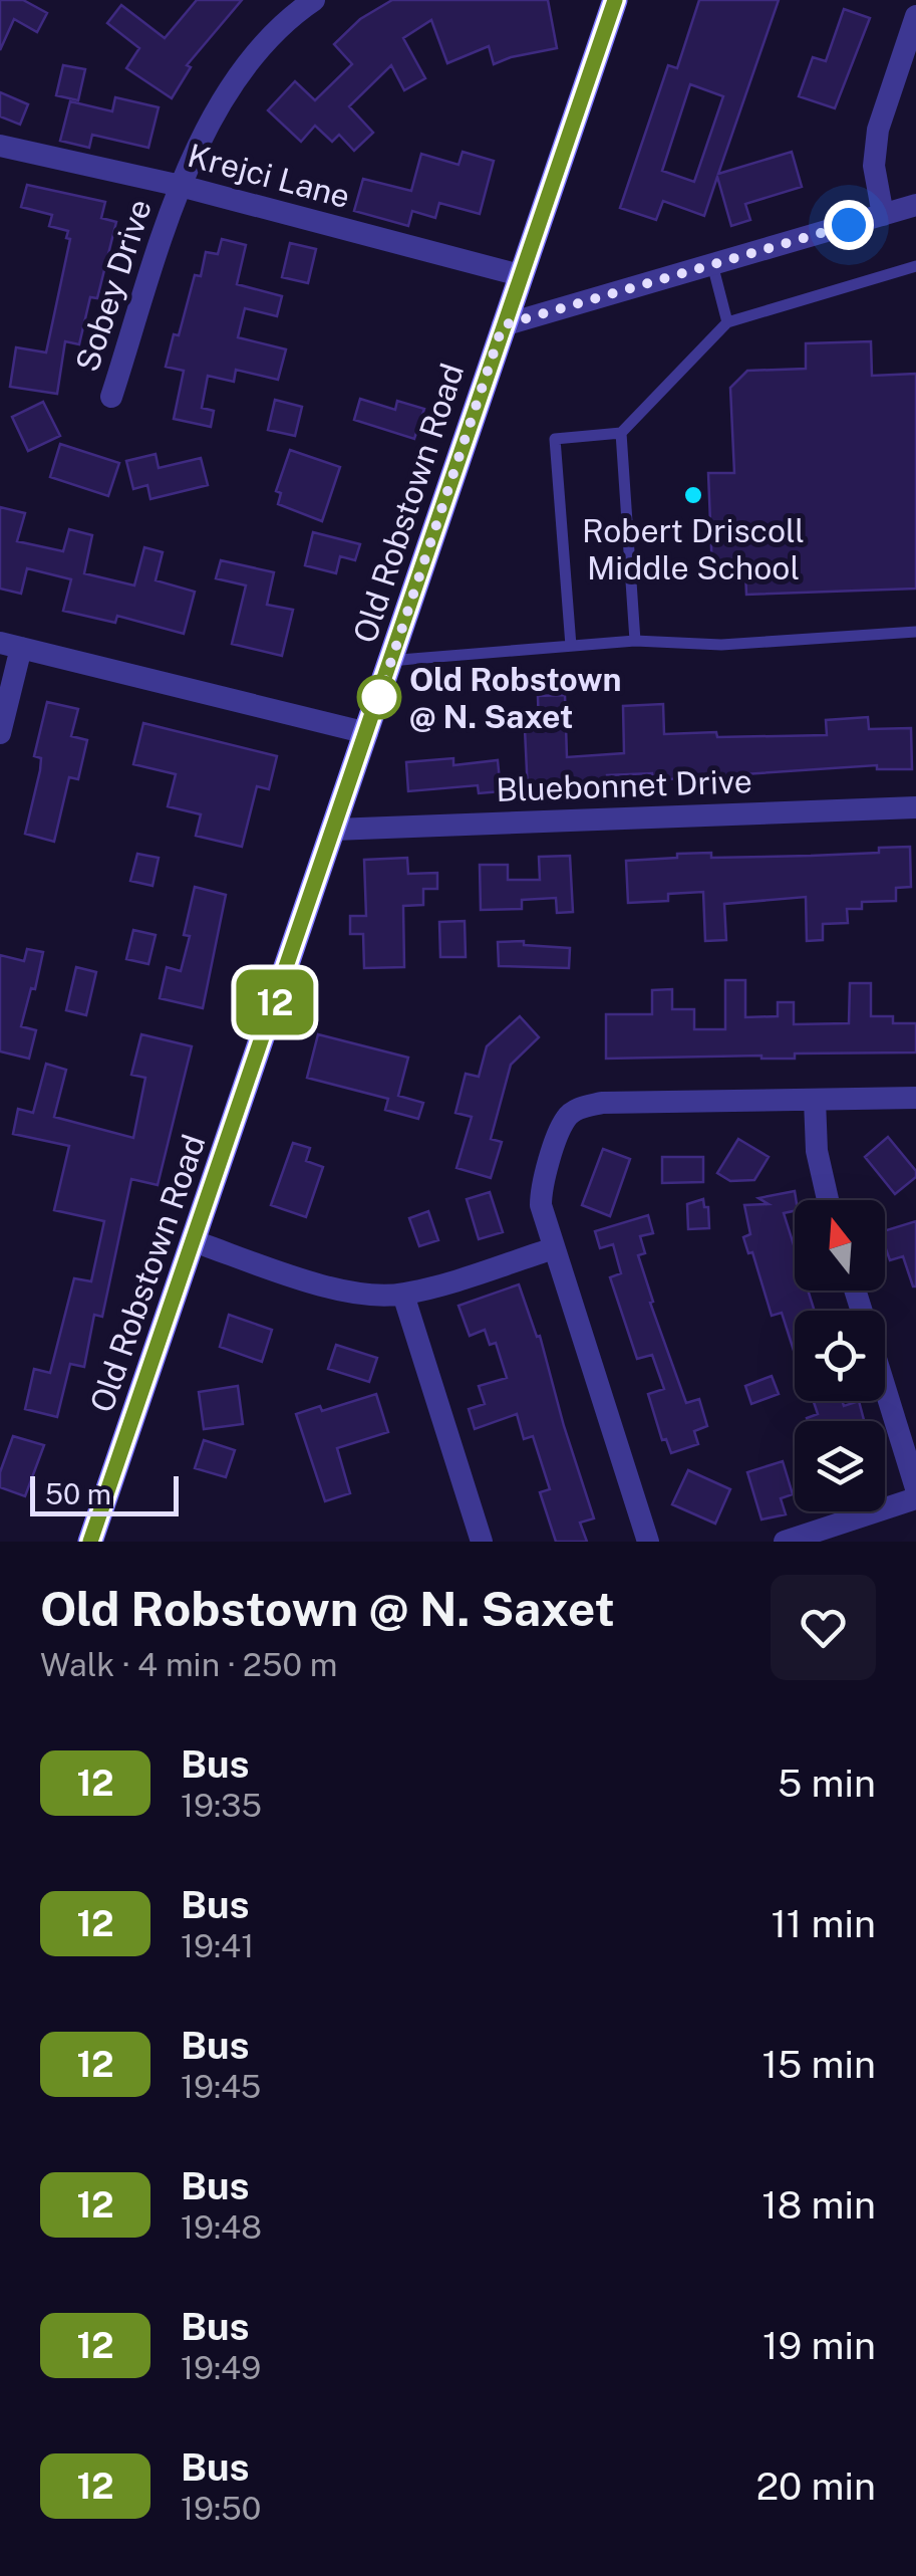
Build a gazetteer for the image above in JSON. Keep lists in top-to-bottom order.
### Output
{
  "streets": {
    "street": [
      "Krejci Lane",
      "Sobey Drive",
      "Old Robstown Road",
      "Bluebonnet Drive"
    ]
  },
  "crossings": [
    ["Krejci Lane", "Sobey Drive"],
    ["Krejci Lane", "Old Robstown Road"],
    ["Old Robstown Road", "Bluebonnet Drive"]
  ],
  "places": ["Robert Driscoll Middle School", "Old Robstown @ N. Saxet"],
  "lines": ["bus line 12"],
  "scale_bar": "50 m",
  "north": "top",
  "page": {
    "on_map": "12",
    "scale": "50 m",
    "heading": ["Old Robstown @ N. Saxet", "Walk · 4 min · 250 m"],
    "list": [
      {
        "mark": "12",
        "name": "Bus",
        "note": "19:35",
        "value": "5 min"
      },
      {
        "mark": "12",
        "name": "Bus",
        "note": "19:41",
        "value": "11 min"
      },
      {
        "mark": "12",
        "name": "Bus",
        "note": "19:45",
        "value": "15 min"
      },
      {
        "mark": "12",
        "name": "Bus",
        "note": "19:48",
        "value": "18 min"
      },
      {
        "mark": "12",
        "name": "Bus",
        "note": "19:49",
        "value": "19 min"
      },
      {
        "mark": "12",
        "name": "Bus",
        "note": "19:50",
        "value": "20 min"
      }
    ]
  }
}
